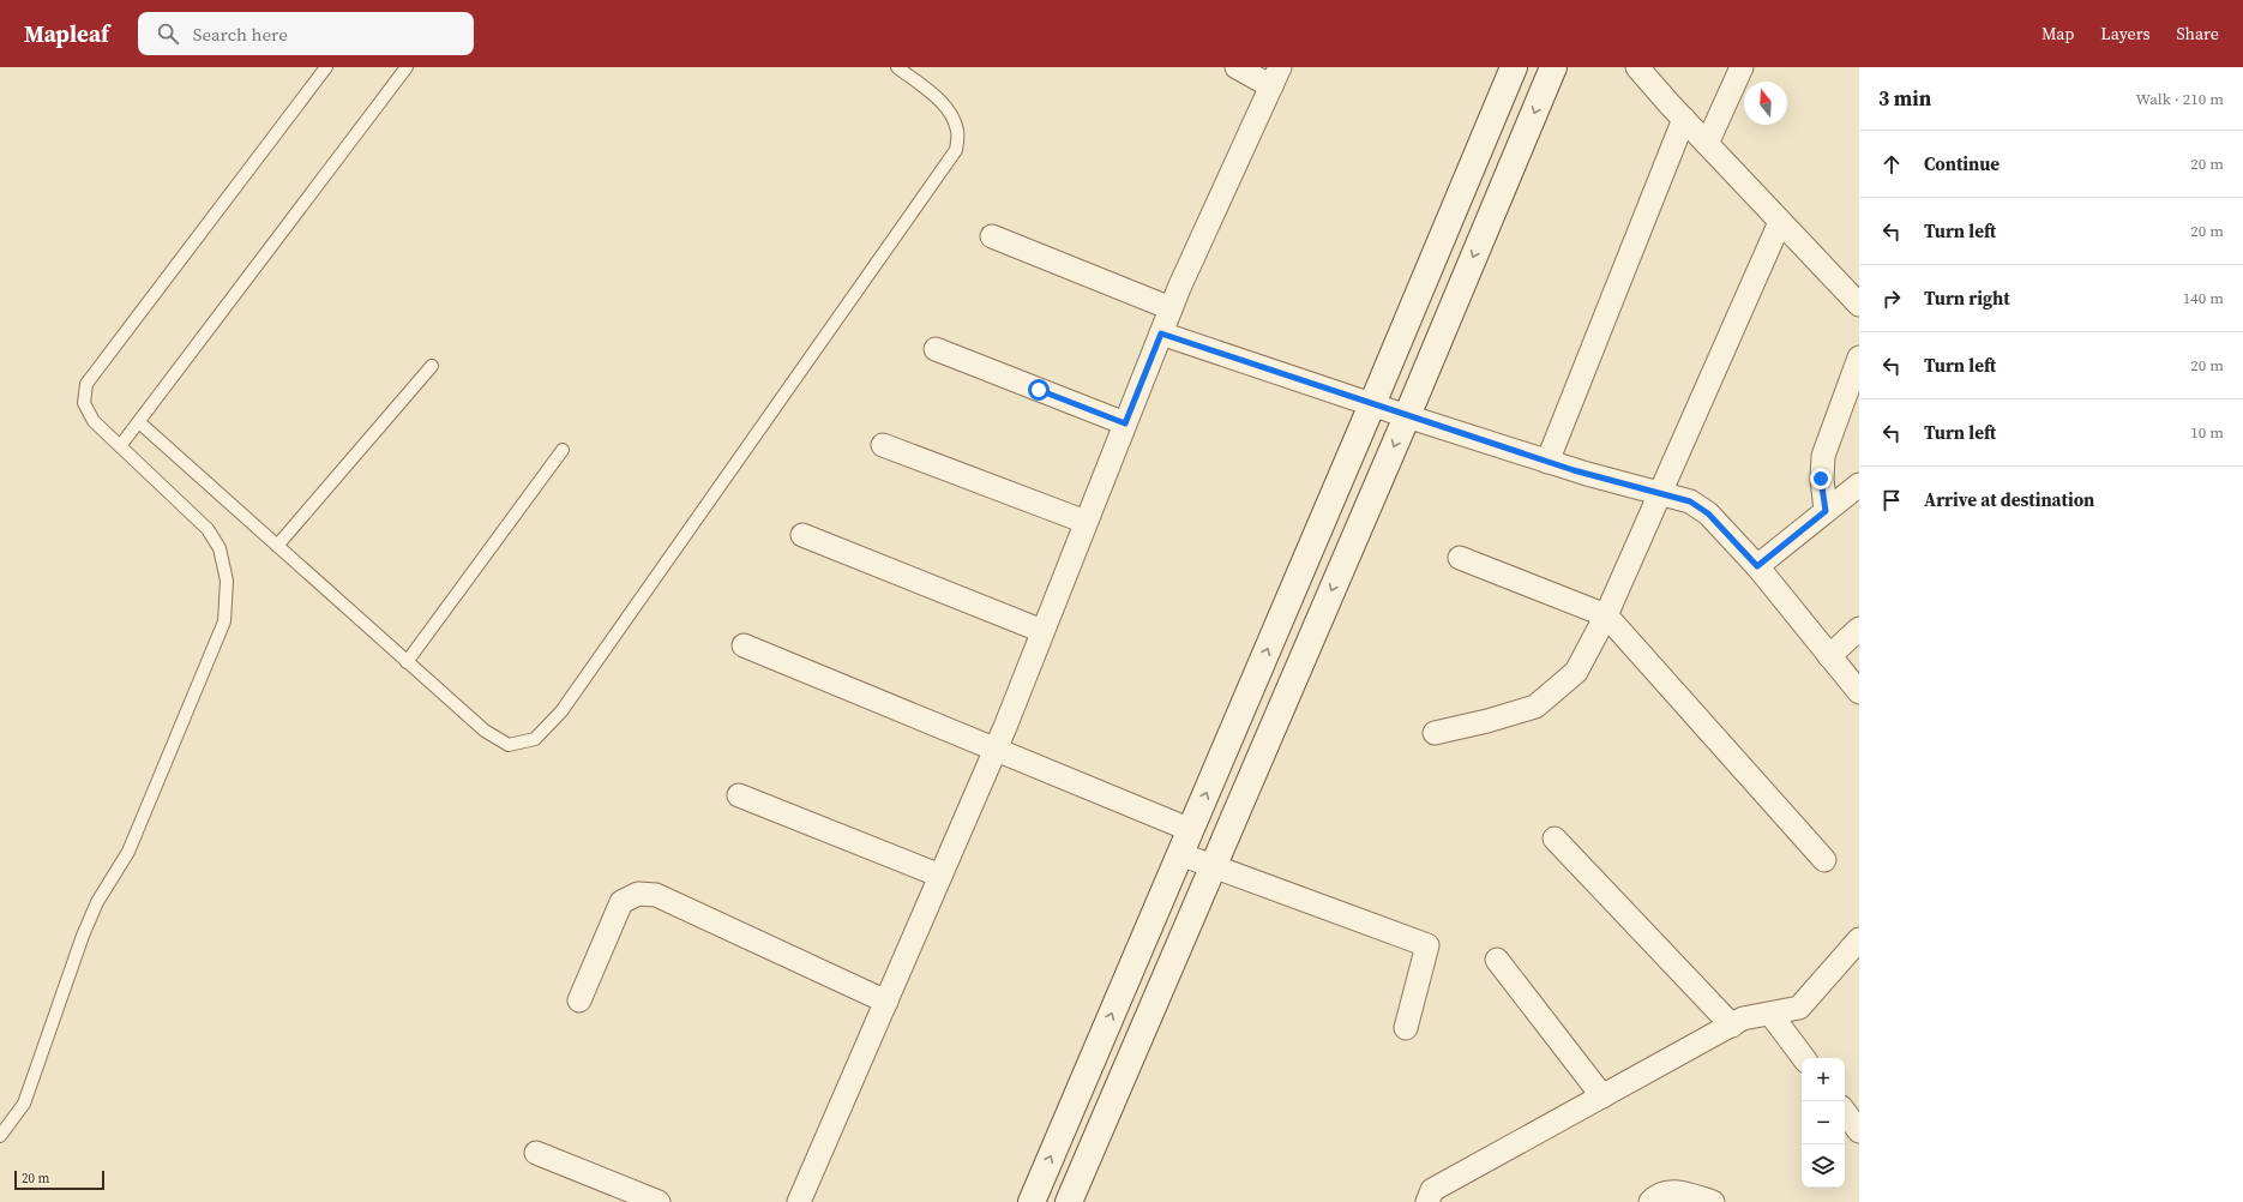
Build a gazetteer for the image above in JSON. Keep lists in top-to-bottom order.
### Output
{
  "scale_bar": "20 m",
  "north": "top",
  "page": {
    "header": "Mapleaf",
    "search": "Search here",
    "nav": ["Map", "Layers", "Share"],
    "heading": ["3 min", "Walk · 210 m"],
    "list": [
      ["Continue", "20 m"],
      ["Turn left", "20 m"],
      ["Turn right", "140 m"],
      ["Turn left", "20 m"],
      ["Turn left", "10 m"],
      "Arrive at destination"
    ],
    "map_buttons": ["+", "−"],
    "scale": "20 m"
  }
}
